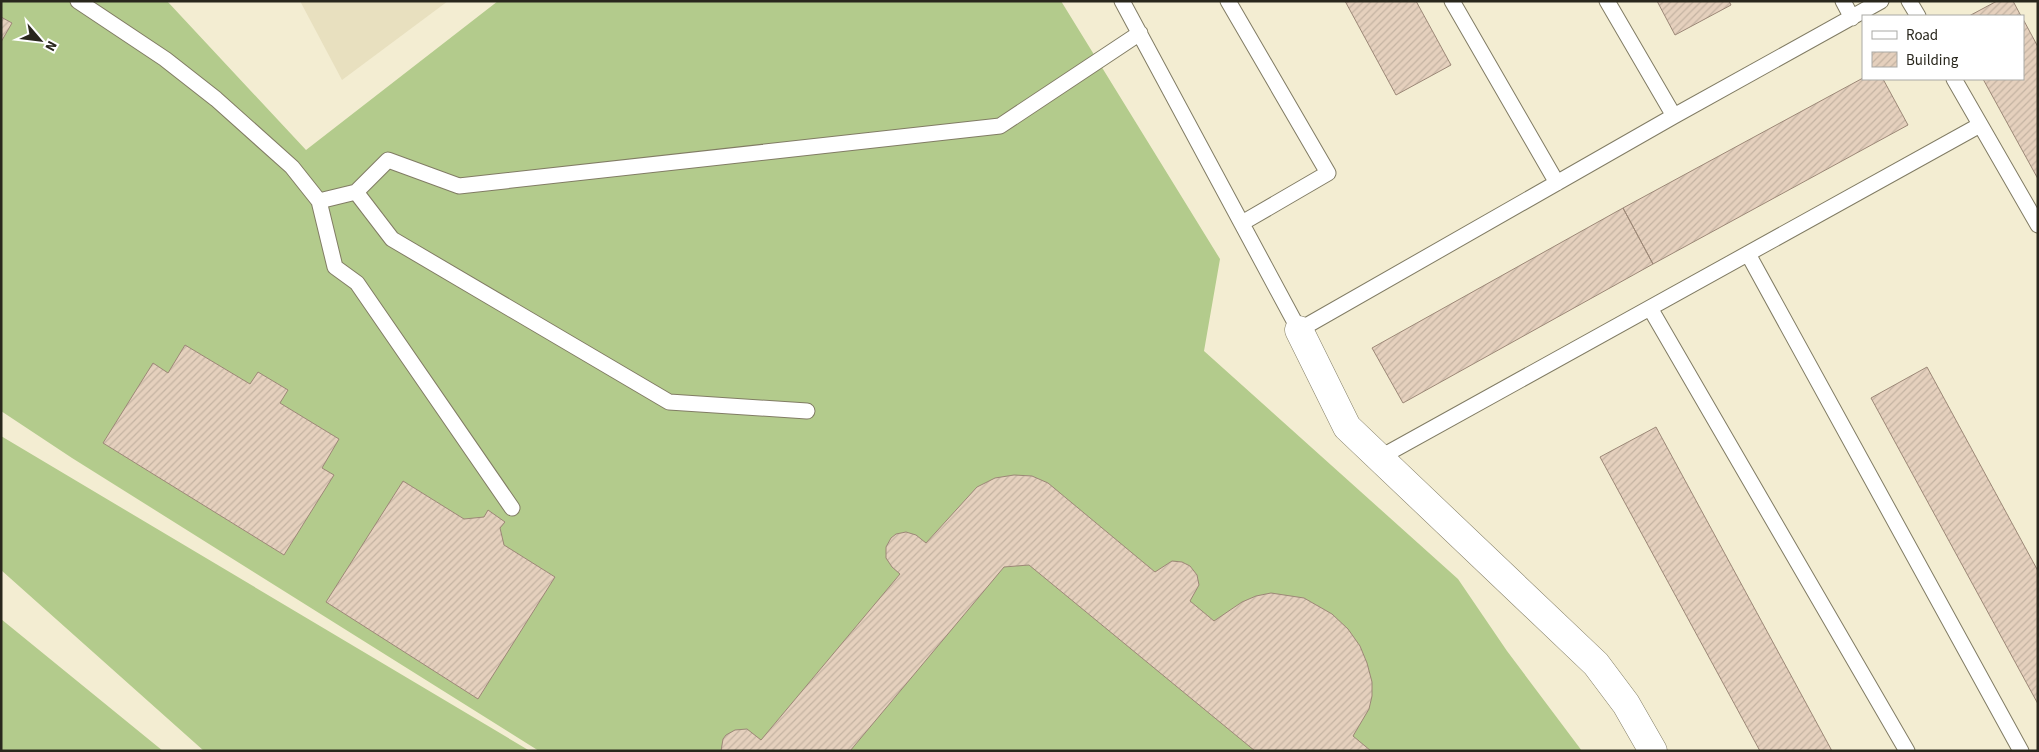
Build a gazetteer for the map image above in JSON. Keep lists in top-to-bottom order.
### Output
{
  "legend": ["Road", "Building"],
  "north": "bottom right"
}
